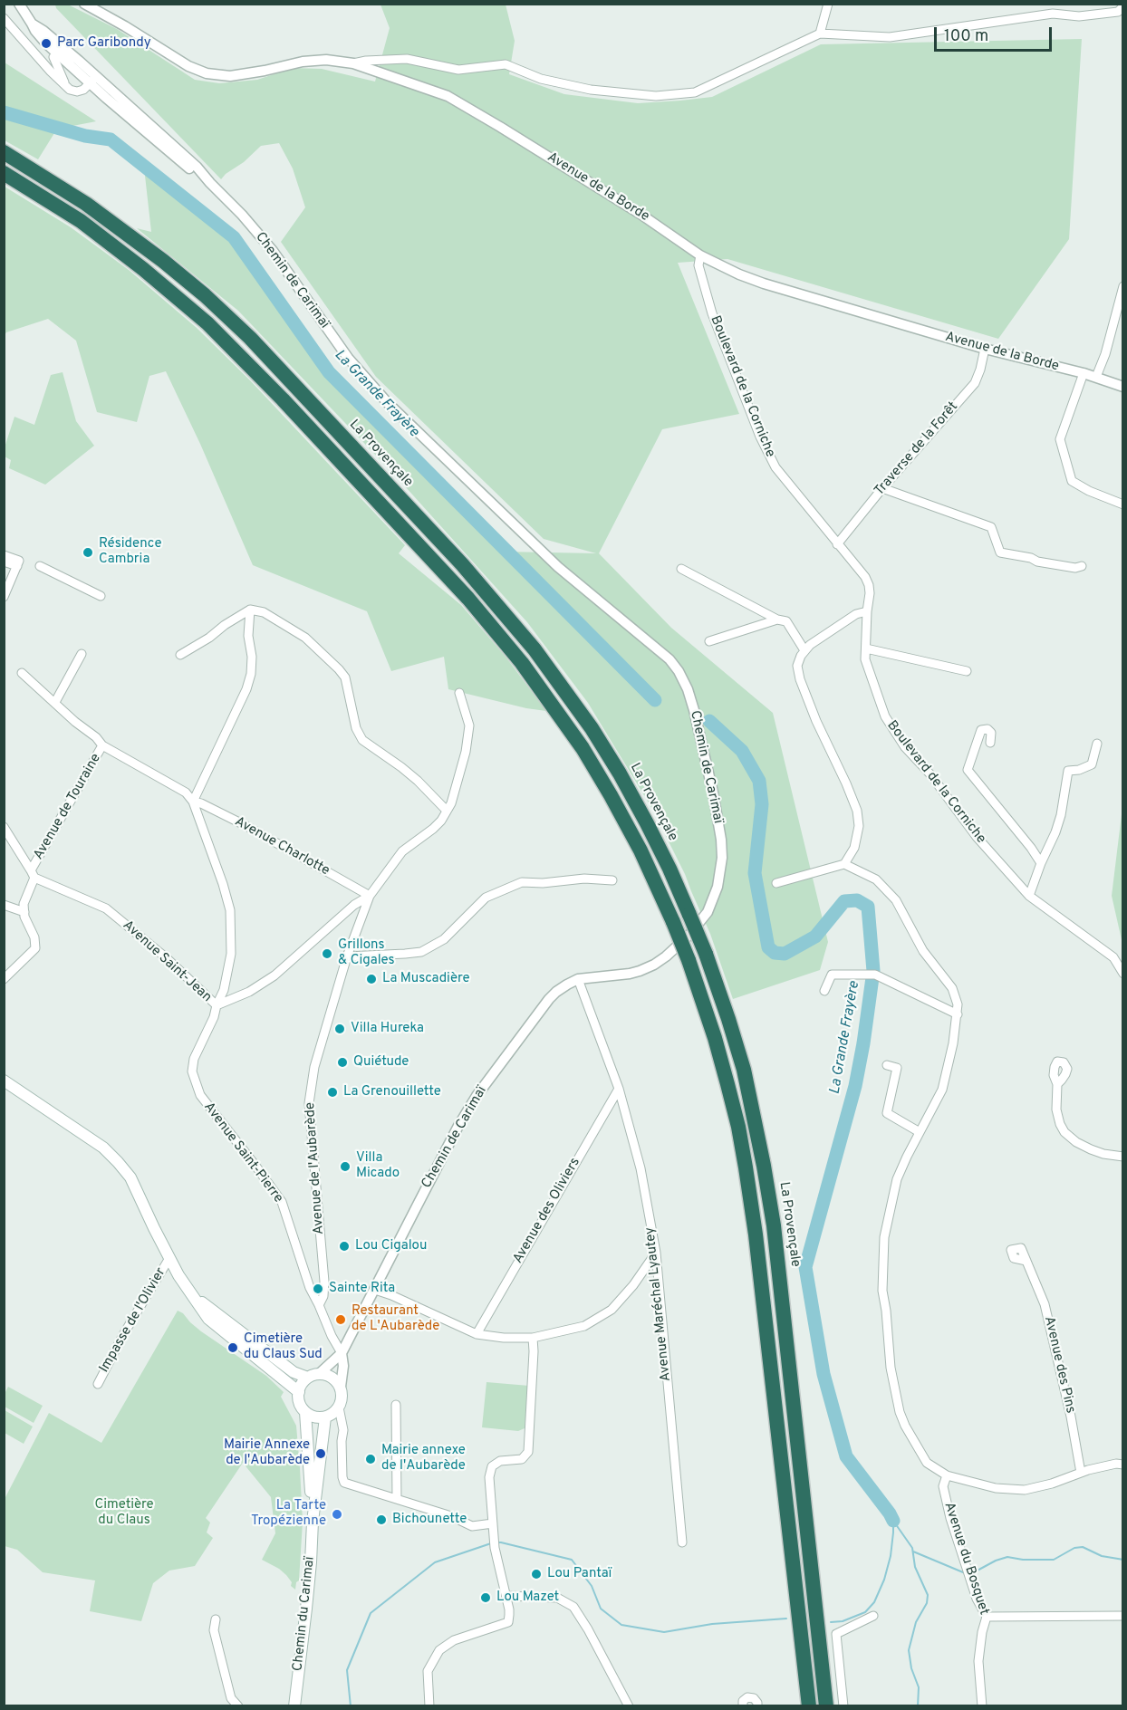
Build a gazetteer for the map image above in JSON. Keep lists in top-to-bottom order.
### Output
{
  "streets": {
    "highway": ["La Provençale"],
    "main road": ["Chemin du Carimaï"],
    "street": [
      "Avenue de la Borde",
      "Chemin de Carimaï",
      "Boulevard de la Corniche",
      "Traverse de la Forêt",
      "Avenue de Touraine",
      "Avenue Charlotte",
      "Avenue Saint-Jean",
      "Avenue Saint-Pierre",
      "Avenue de l'Aubarède",
      "Avenue des Oliviers",
      "Avenue Maréchal Lyautey",
      "Impasse de l'Olivier",
      "Avenue des Pins",
      "Avenue du Bosquet"
    ]
  },
  "crossings": [
    ["Avenue de la Borde", "Boulevard de la Corniche"],
    ["Avenue de la Borde", "Traverse de la Forêt"],
    ["Chemin de Carimaï", "Avenue Saint-Pierre"],
    ["Chemin de Carimaï", "Avenue Maréchal Lyautey"],
    ["Chemin de Carimaï", "Chemin du Carimaï"],
    ["Boulevard de la Corniche", "Traverse de la Forêt"],
    ["Avenue de Touraine", "Avenue Saint-Jean"],
    ["Avenue de Touraine", "Avenue Saint-Pierre"],
    ["Avenue Charlotte", "Avenue Saint-Jean"],
    ["Avenue Charlotte", "Avenue Saint-Pierre"],
    ["Avenue Charlotte", "Avenue de l'Aubarède"],
    ["Avenue Saint-Jean", "Avenue Saint-Pierre"],
    ["Avenue Saint-Jean", "Avenue de l'Aubarède"],
    ["Avenue Saint-Pierre", "Avenue de l'Aubarède"],
    ["Avenue des Oliviers", "Avenue Maréchal Lyautey"]
  ],
  "water": ["La Grande Frayère"],
  "parks": ["Cimetière du Claus"],
  "places": [
    "Parc Garibondy",
    "Résidence Cambria",
    "Grillons & Cigales",
    "La Muscadière",
    "Villa Hureka",
    "Quiétude",
    "La Grenouillette",
    "Villa Micado",
    "Lou Cigalou",
    "Sainte Rita",
    "Restaurant de L'Aubarède",
    "Cimetière du Claus Sud",
    "Mairie Annexe de l'Aubarède",
    "Mairie annexe de l'Aubarède",
    "La Tarte Tropézienne",
    "Bichounette",
    "Lou Pantaï",
    "Lou Mazet"
  ],
  "scale_bar": "100 m"
}
